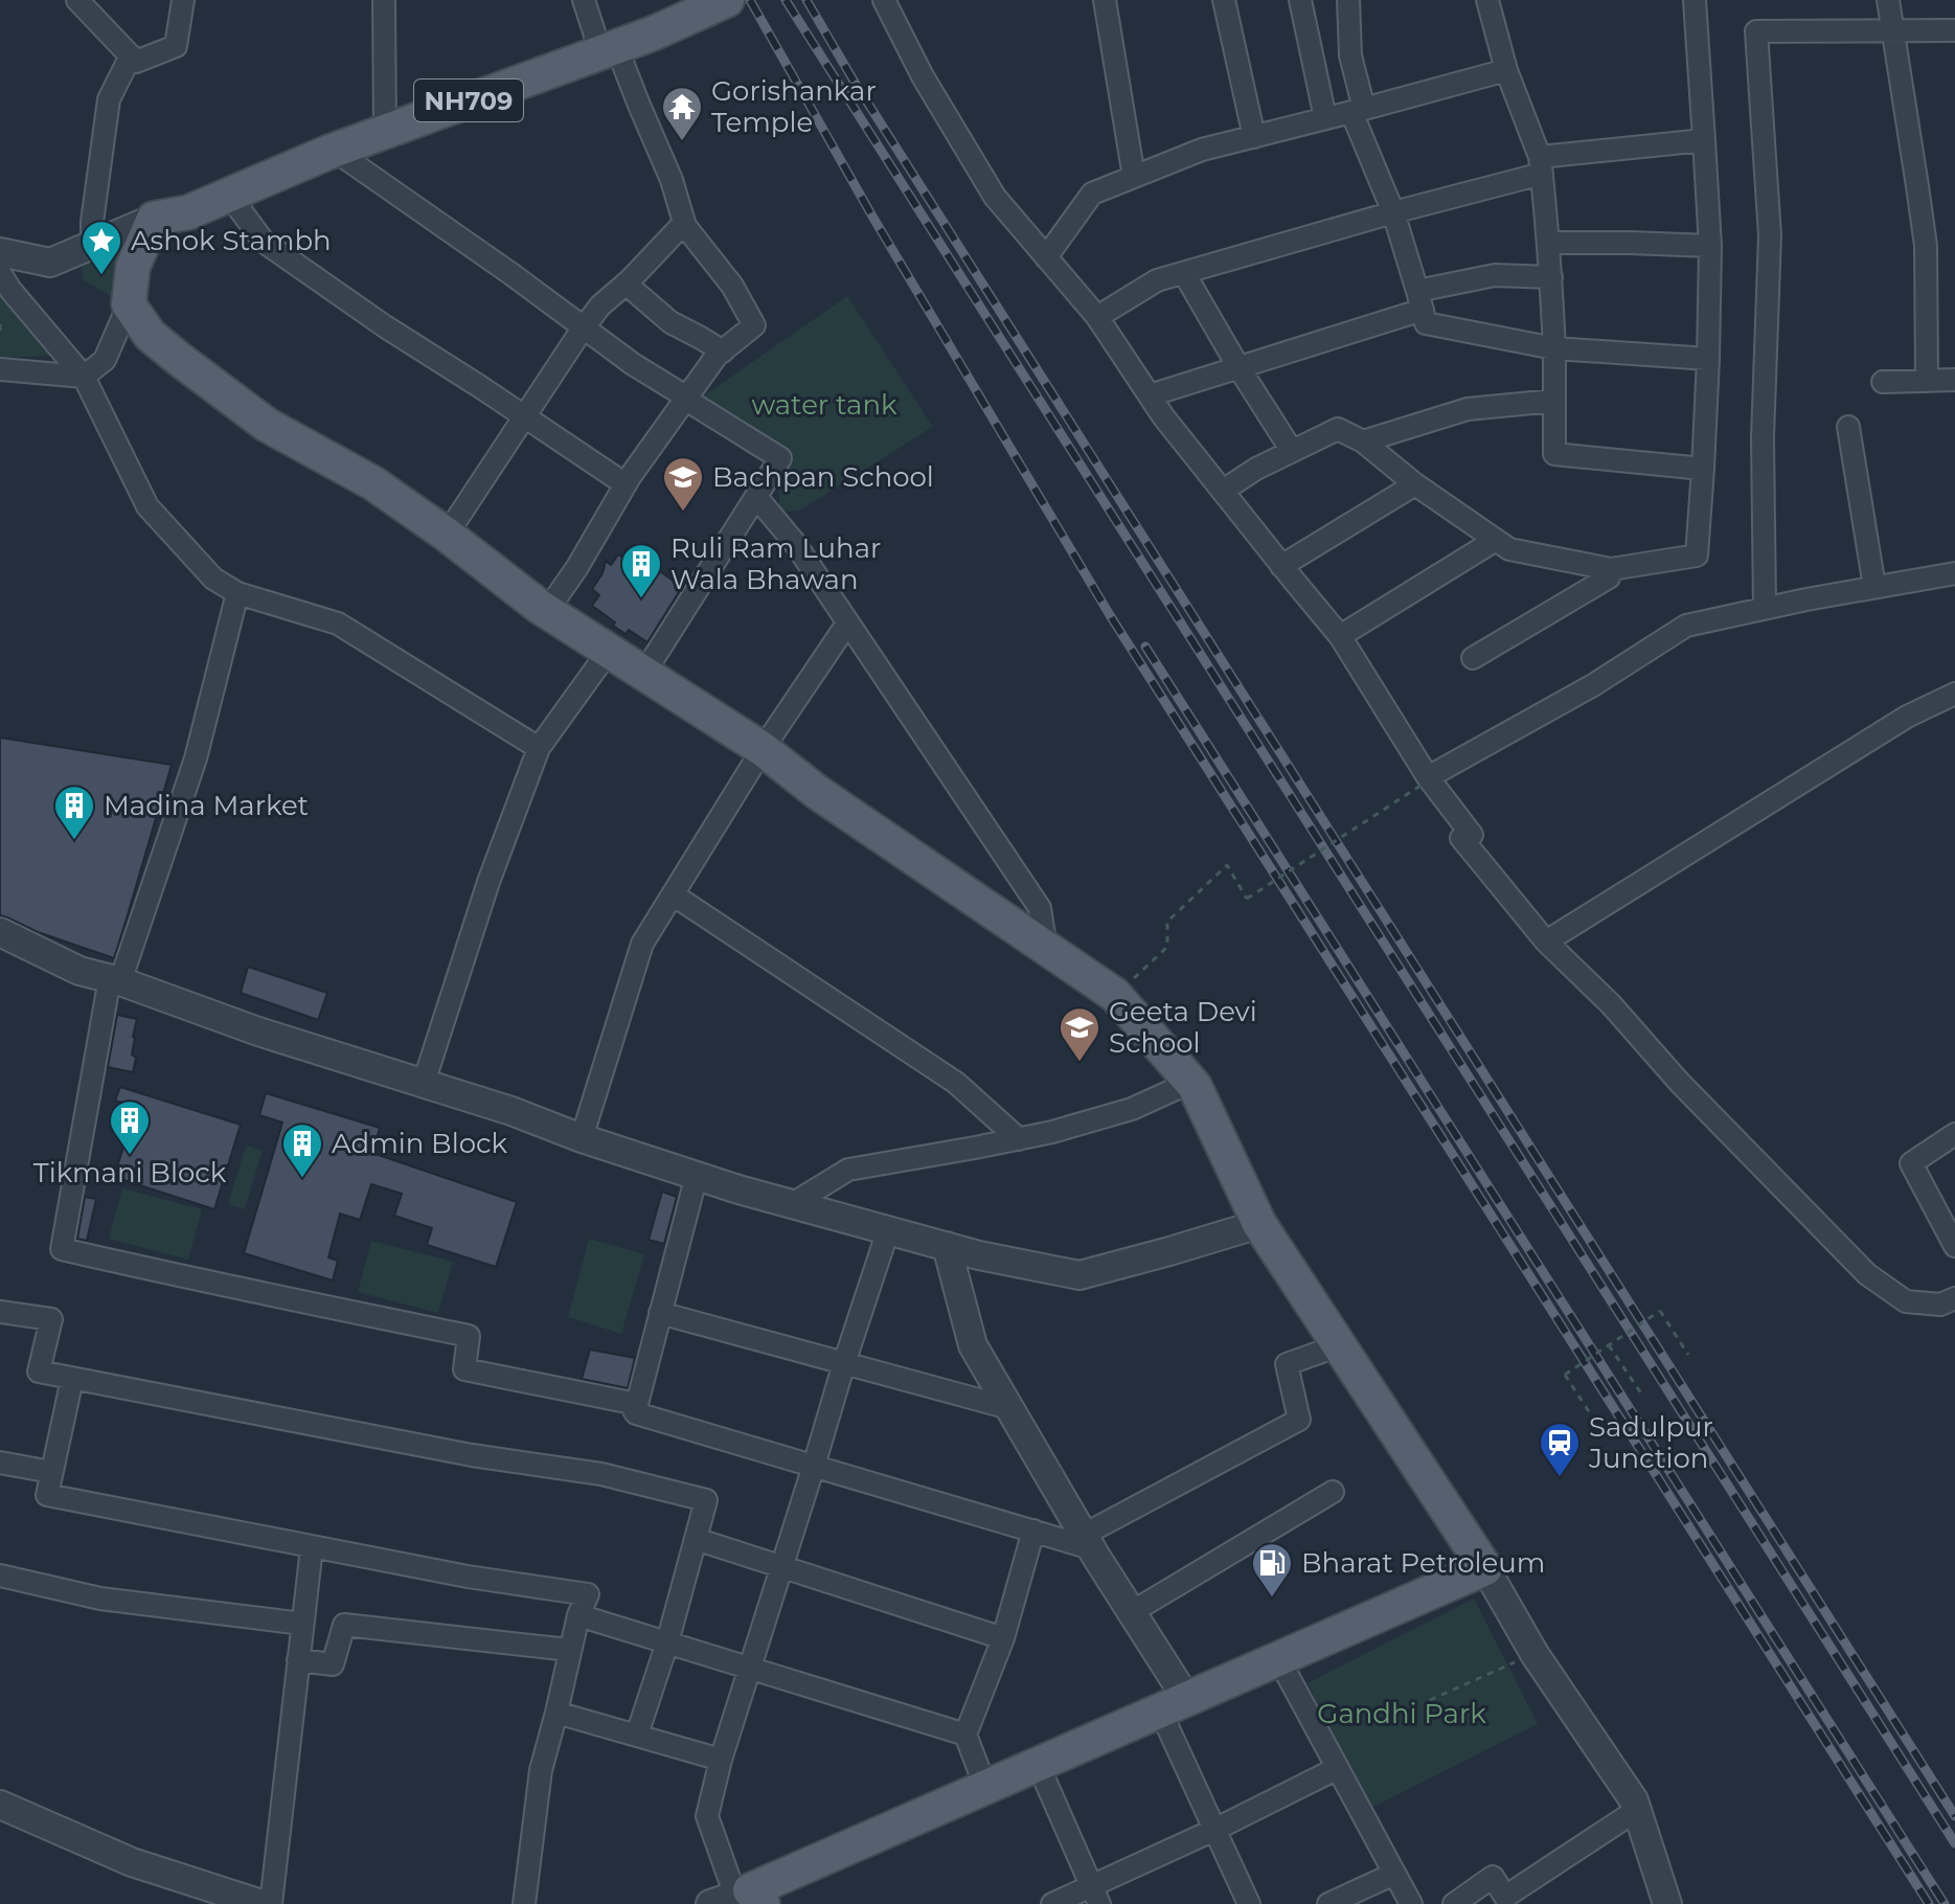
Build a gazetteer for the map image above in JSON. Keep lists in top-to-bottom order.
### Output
{
  "streets": {
    "main road": ["NH709"]
  },
  "parks": ["water tank", "Gandhi Park"],
  "places": {
    "temple": ["Gorishankar Temple"],
    "place": ["Ashok Stambh"],
    "school or university": ["Bachpan School", "Geeta Devi School"],
    "building": [
      "Ruli Ram Luhar Wala Bhawan",
      "Madina Market",
      "Tikmani Block",
      "Admin Block"
    ],
    "station": ["Sadulpur Junction"],
    "fuel station": ["Bharat Petroleum"]
  }
}
